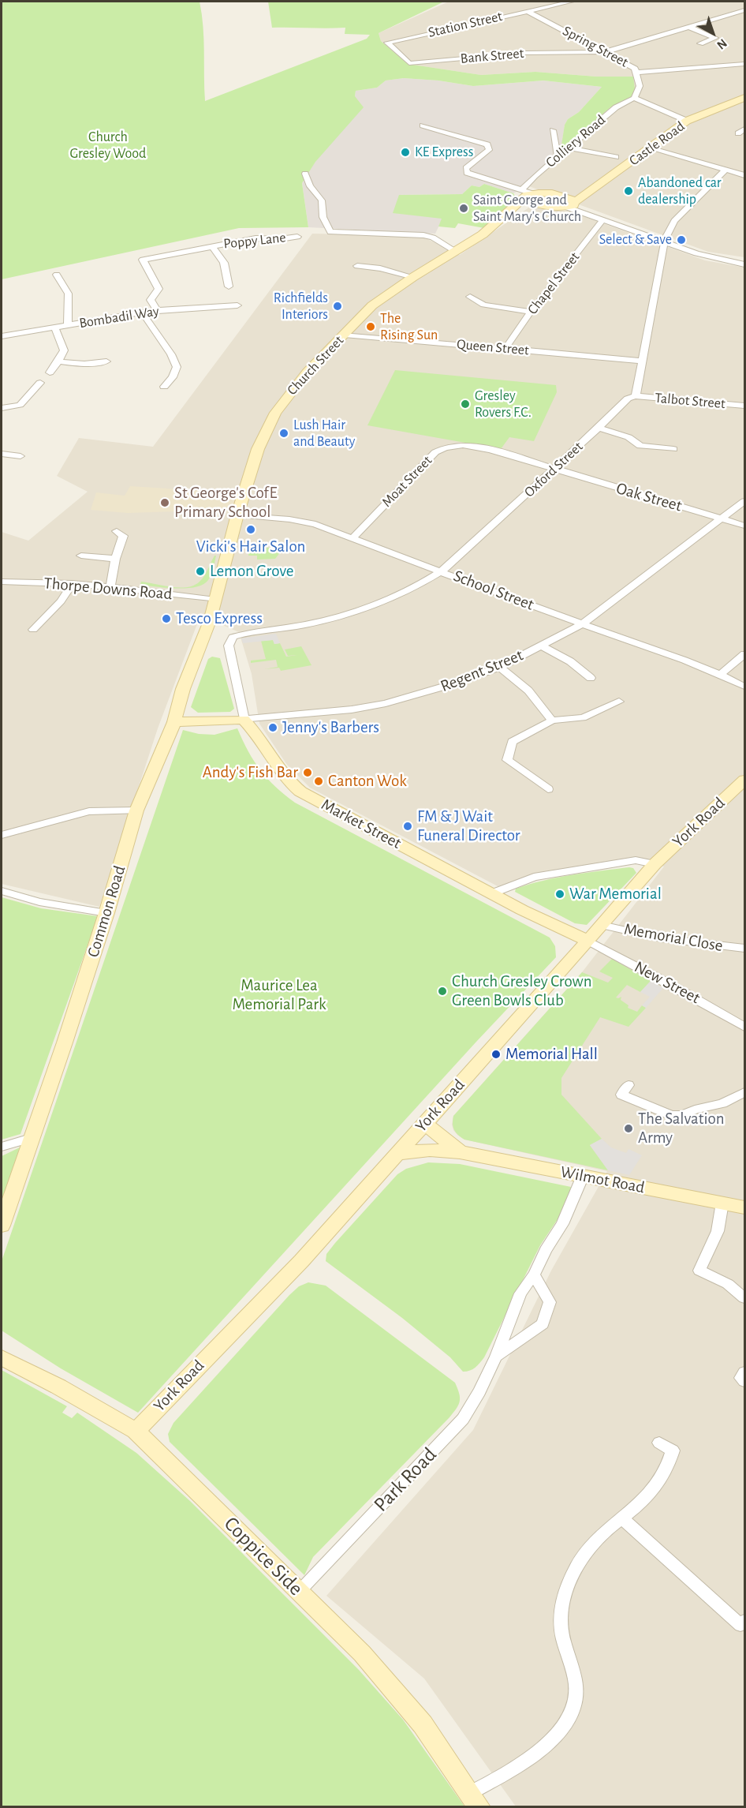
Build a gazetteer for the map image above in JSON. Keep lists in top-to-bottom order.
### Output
{
  "streets": {
    "street": [
      "Station Street",
      "Spring Street",
      "Bank Street",
      "Colliery Road",
      "Castle Road",
      "Poppy Lane",
      "Chapel Street",
      "Bombadil Way",
      "Queen Street",
      "Church Street",
      "Talbot Street",
      "Oxford Street",
      "Moat Street",
      "Oak Street",
      "Thorpe Downs Road",
      "School Street",
      "Regent Street",
      "York Road",
      "Market Street",
      "Common Road",
      "Memorial Close",
      "New Street",
      "Wilmot Road",
      "Park Road",
      "Coppice Side"
    ]
  },
  "crossings": [
    ["Station Street", "Spring Street"],
    ["Station Street", "Bank Street"],
    ["Spring Street", "Bank Street"],
    ["Spring Street", "Colliery Road"],
    ["Colliery Road", "Church Street"],
    ["Castle Road", "Church Street"],
    ["Poppy Lane", "Bombadil Way"],
    ["Chapel Street", "Queen Street"],
    ["Queen Street", "Church Street"],
    ["Church Street", "Thorpe Downs Road"],
    ["Church Street", "School Street"],
    ["Church Street", "Common Road"],
    ["Talbot Street", "Oxford Street"],
    ["Oxford Street", "Moat Street"],
    ["Oxford Street", "Oak Street"],
    ["Oxford Street", "School Street"],
    ["Oxford Street", "Regent Street"],
    ["Oxford Street", "Market Street"],
    ["Moat Street", "Oak Street"],
    ["Moat Street", "School Street"],
    ["Oak Street", "Regent Street"],
    ["Thorpe Downs Road", "Common Road"],
    ["School Street", "Regent Street"],
    ["Regent Street", "Market Street"],
    ["Regent Street", "Common Road"],
    ["York Road", "Market Street"],
    ["York Road", "Memorial Close"],
    ["York Road", "New Street"],
    ["York Road", "Wilmot Road"],
    ["York Road", "Coppice Side"],
    ["Market Street", "New Street"],
    ["Wilmot Road", "Park Road"],
    ["Park Road", "Coppice Side"]
  ],
  "parks": ["Church Gresley Wood", "Maurice Lea Memorial Park"],
  "places": [
    "KE Express",
    "Abandoned car dealership",
    "Saint George and Saint Mary's Church",
    "Select & Save",
    "Richfields Interiors",
    "The Rising Sun",
    "Gresley Rovers F.C.",
    "Lush Hair and Beauty",
    "St George's CofE Primary School",
    "Vicki's Hair Salon",
    "Lemon Grove",
    "Tesco Express",
    "Jenny's Barbers",
    "Andy's Fish Bar",
    "Canton Wok",
    "FM & J Wait Funeral Director",
    "War Memorial",
    "Church Gresley Crown Green Bowls Club",
    "Memorial Hall",
    "The Salvation Army"
  ],
  "north": "bottom right"
}
